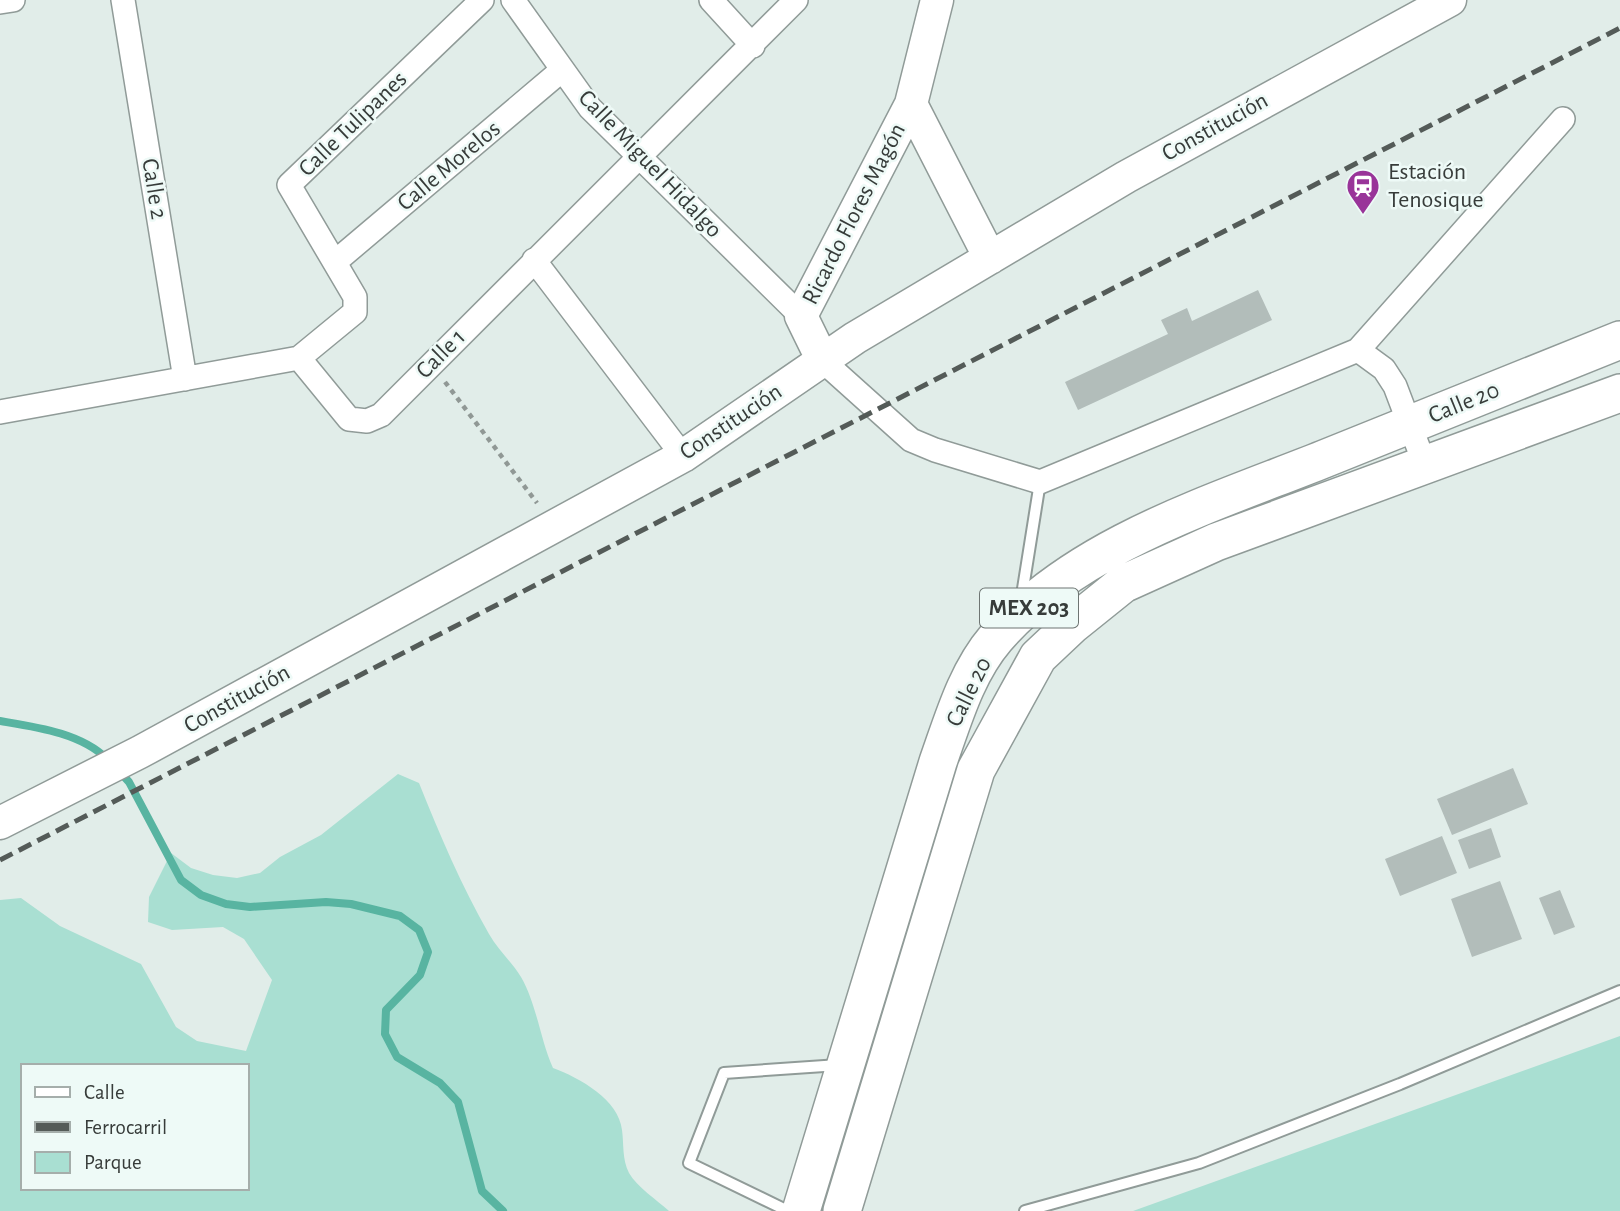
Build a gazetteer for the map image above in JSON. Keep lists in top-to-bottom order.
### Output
{
  "streets": {
    "main road": [
      "Constitución",
      "Ricardo Flores Magón",
      "Calle 20",
      "MEX 203"
    ],
    "street": [
      "Calle Tulipanes",
      "Calle Miguel Hidalgo",
      "Calle Morelos",
      "Calle 2",
      "Calle 1"
    ]
  },
  "crossings": [
    ["Calle Tulipanes", "Calle Morelos"],
    ["Constitución", "Ricardo Flores Magón"],
    ["Calle Miguel Hidalgo", "Calle Morelos"],
    ["Calle Miguel Hidalgo", "Ricardo Flores Magón"],
    ["Calle Miguel Hidalgo", "Calle 1"]
  ],
  "places": {
    "station": ["Estación Tenosique"]
  },
  "legend": ["Calle", "Ferrocarril", "Parque"]
}
